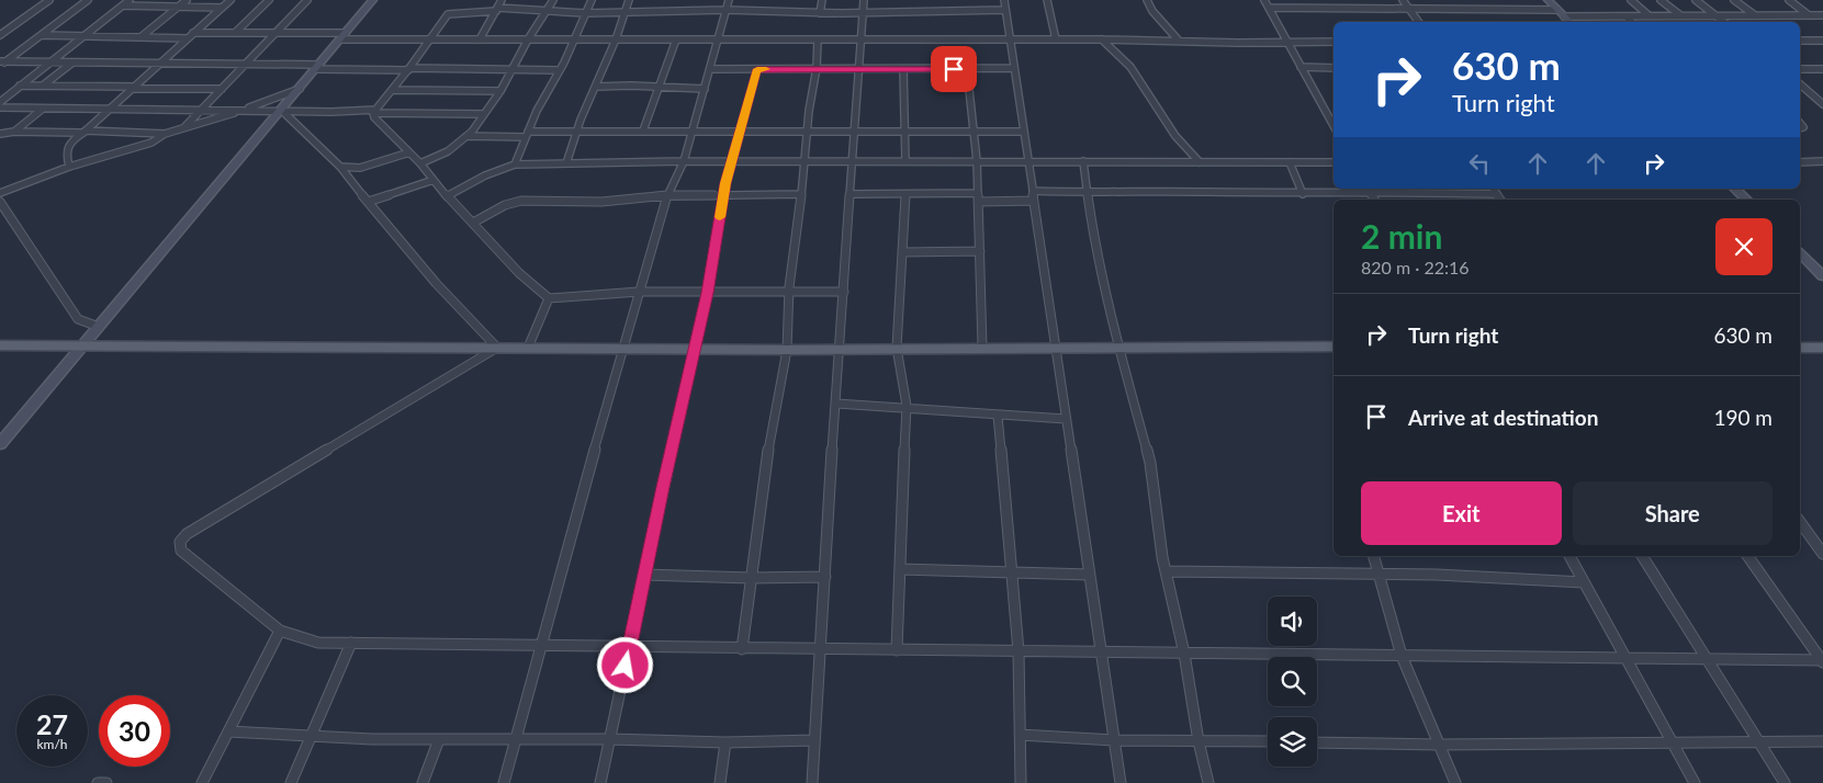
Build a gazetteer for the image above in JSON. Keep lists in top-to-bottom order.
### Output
{
  "page": {
    "turn": ["630 m", "Turn right"],
    "heading": ["2 min", "820 m · 22:16"],
    "list": [
      {
        "name": "Turn right",
        "value": "630 m"
      },
      {
        "name": "Arrive at destination",
        "value": "190 m"
      }
    ],
    "buttons": ["Exit", "Share"],
    "speed": "27 km/h",
    "limit": "30"
  }
}
